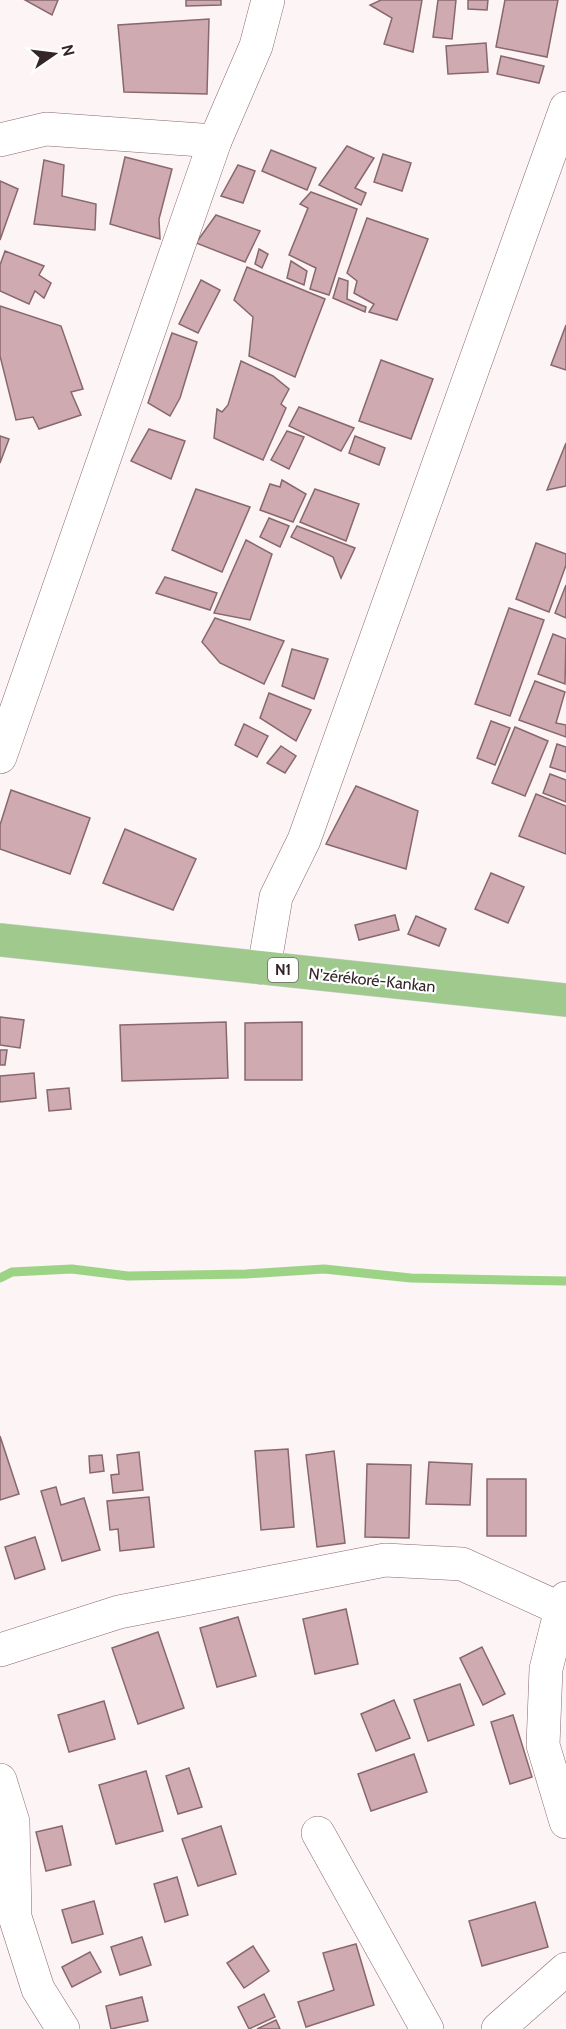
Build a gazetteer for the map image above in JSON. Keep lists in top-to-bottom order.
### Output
{
  "streets": {
    "highway": ["N1", "N'zérékoré-Kankan"]
  },
  "north": "right"
}
